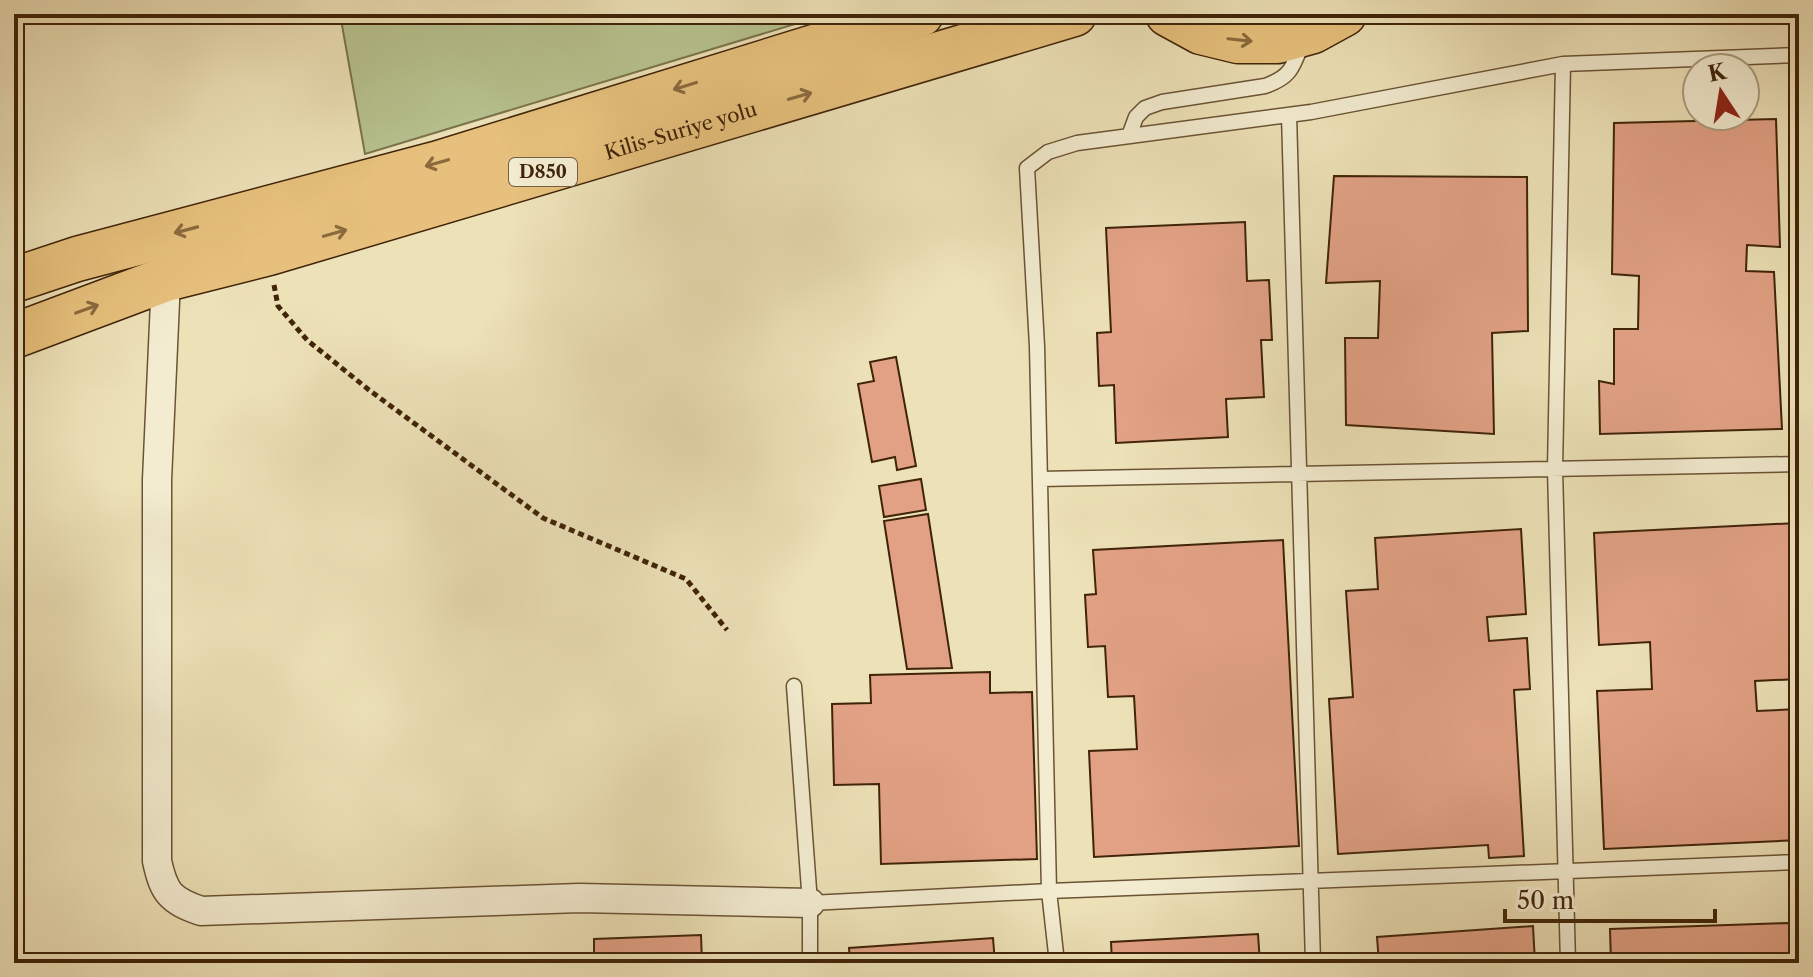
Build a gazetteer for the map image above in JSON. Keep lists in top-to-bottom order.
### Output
{
  "streets": {
    "highway": ["Kilis-Suriye yolu", "D850"]
  },
  "scale_bar": "50 m",
  "north": "top"
}
